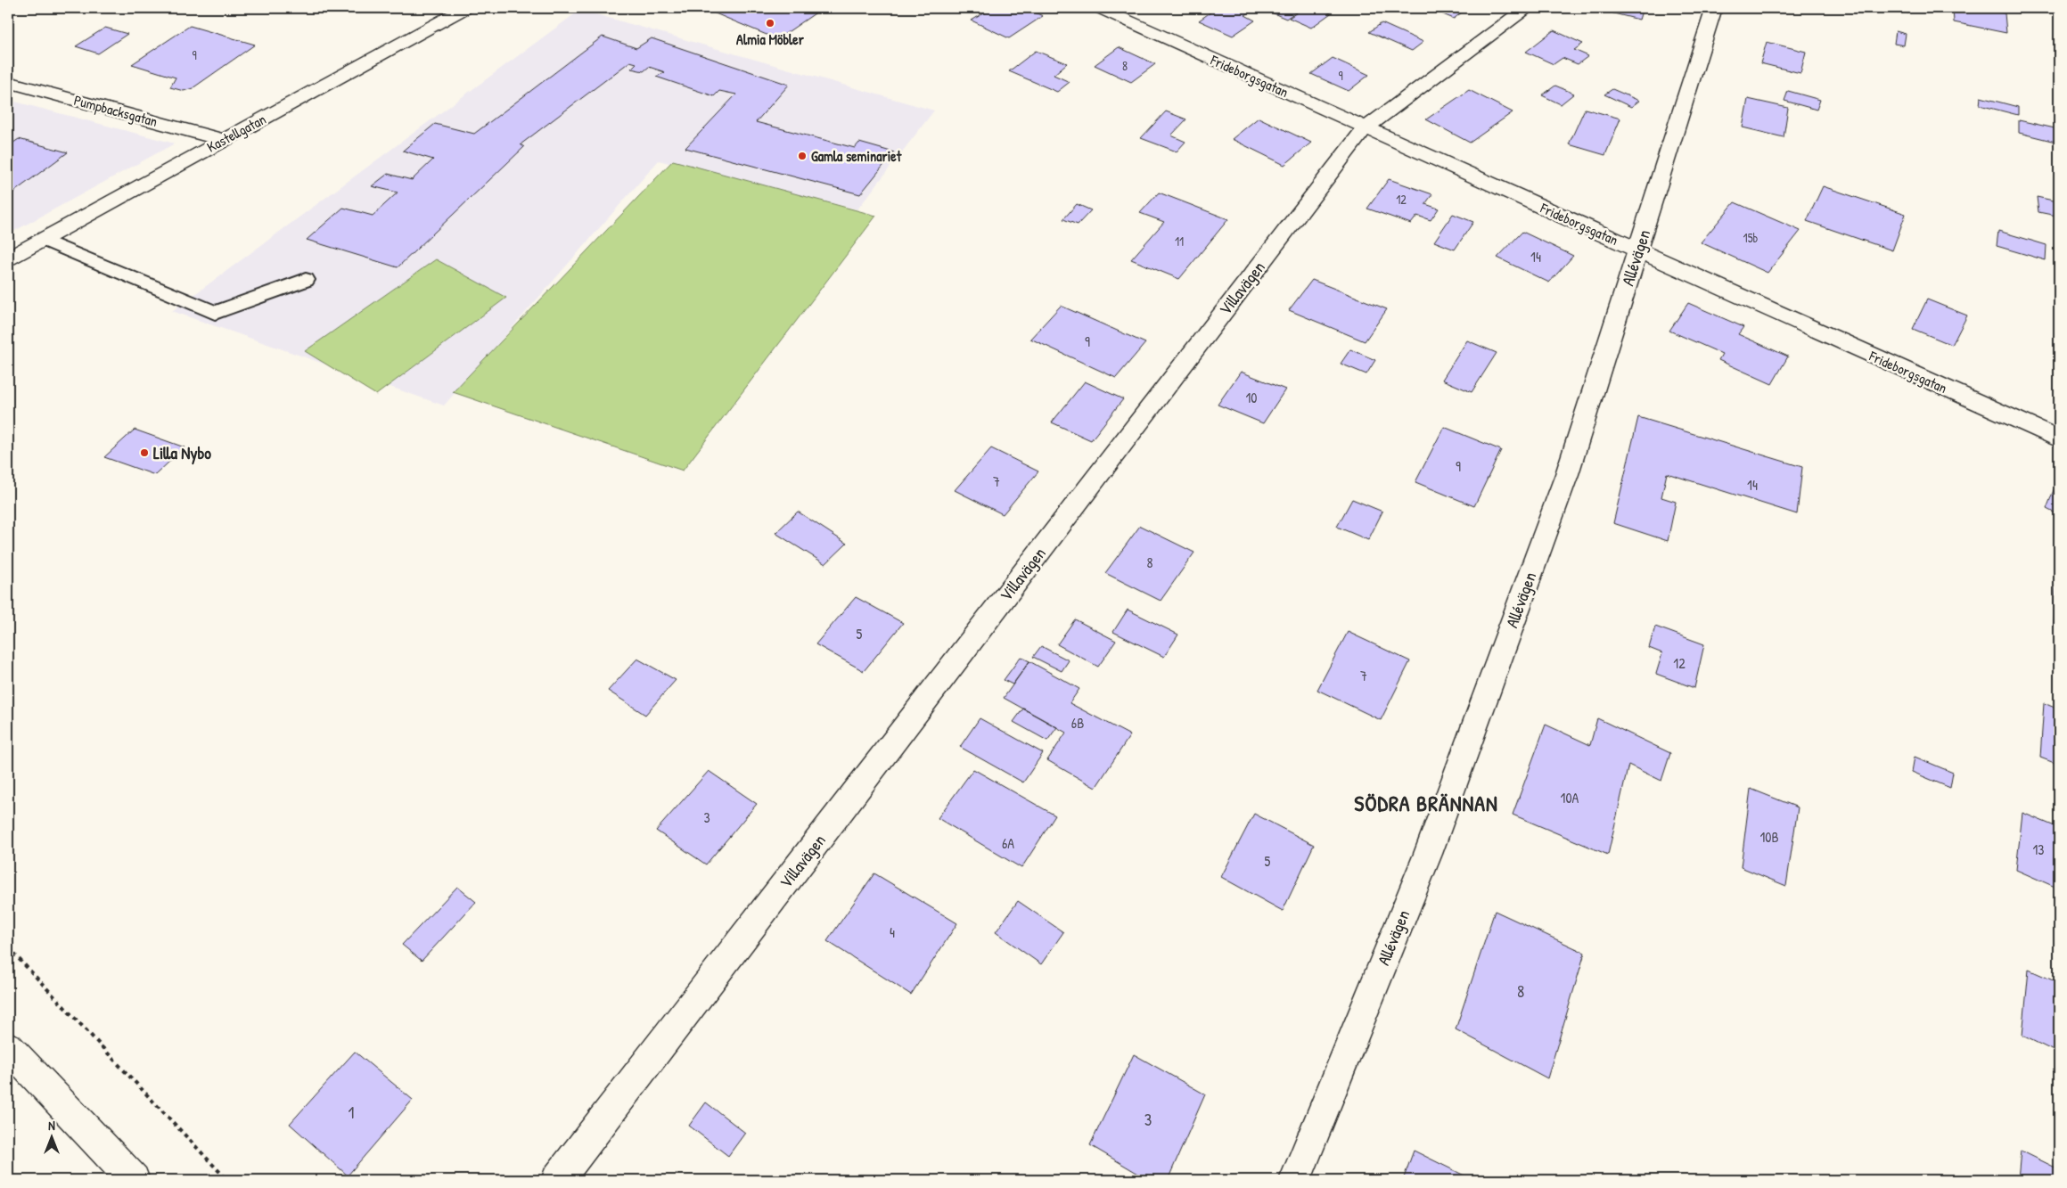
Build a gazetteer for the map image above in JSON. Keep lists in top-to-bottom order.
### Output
{
  "streets": {
    "street": [
      "Frideborgsgatan",
      "Pumpbacksgatan",
      "Kastellgatan",
      "Allévägen",
      "Villavägen"
    ]
  },
  "crossings": [
    ["Frideborgsgatan", "Allévägen"],
    ["Frideborgsgatan", "Villavägen"],
    ["Pumpbacksgatan", "Kastellgatan"]
  ],
  "districts": ["SÖDRA BRÄNNAN"],
  "places": ["Almia Möbler", "Gamla seminariet", "Lilla Nybo"],
  "house_numbers": [
    "9",
    "8",
    "9",
    "12",
    "15b",
    "11",
    "14",
    "9",
    "10",
    "9",
    "7",
    "14",
    "8",
    "5",
    "12",
    "7",
    "6B",
    "10A",
    "3",
    "10B",
    "6A",
    "13",
    "5",
    "4",
    "8",
    "1",
    "3"
  ],
  "north": "top"
}
